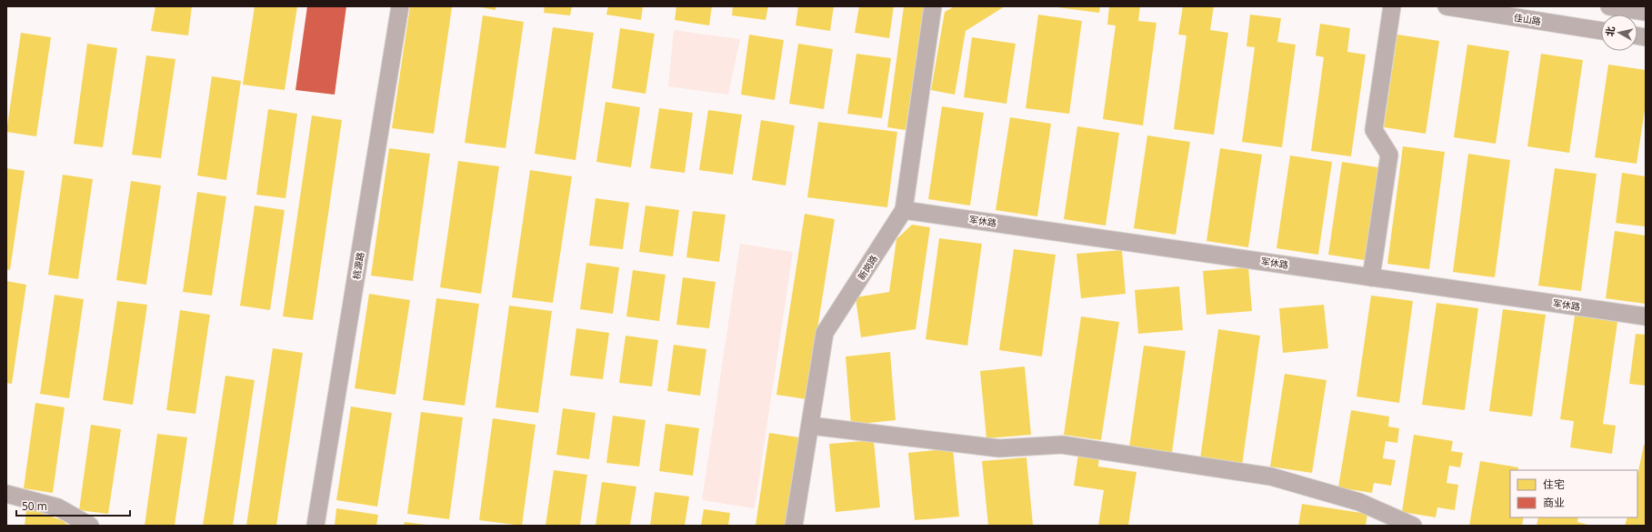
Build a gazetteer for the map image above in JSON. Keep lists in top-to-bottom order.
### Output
{
  "streets": {
    "street": [
      "佳山路",
      "军休路",
      "桃源路",
      "新岗路"
    ]
  },
  "crossings": [
    ["军休路", "新岗路"]
  ],
  "legend": ["住宅", "商业"],
  "scale_bar": "50 m",
  "north": "left"
}
